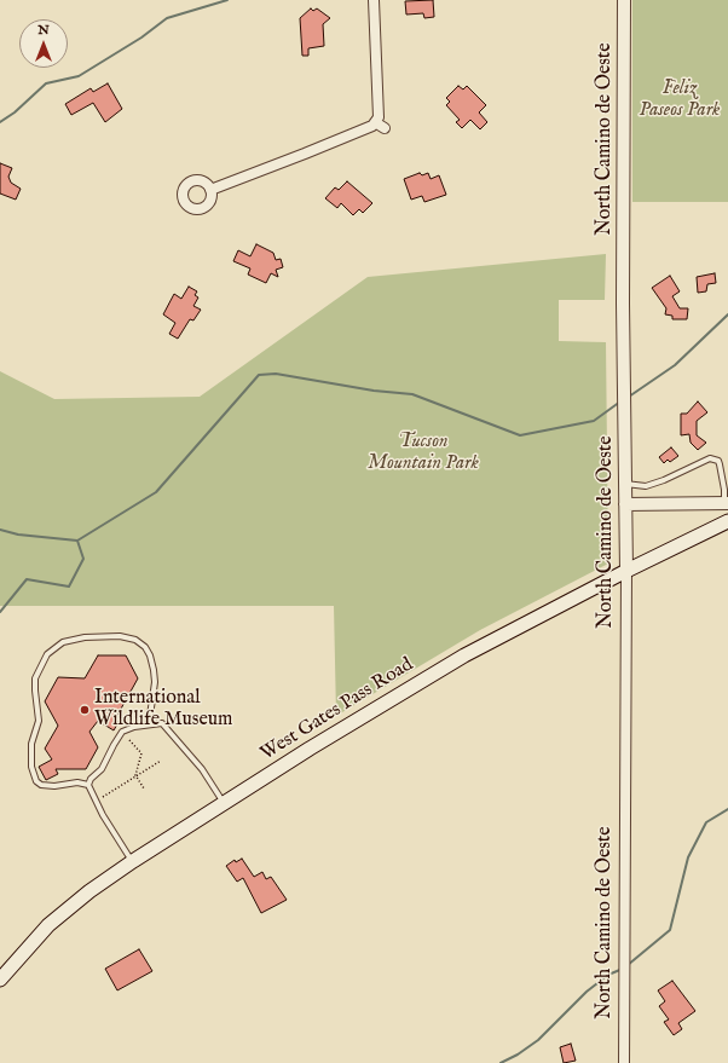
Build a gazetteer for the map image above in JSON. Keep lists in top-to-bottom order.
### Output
{
  "streets": {
    "main road": ["West Gates Pass Road"],
    "street": ["North Camino de Oeste"]
  },
  "crossings": [
    ["North Camino de Oeste", "West Gates Pass Road"]
  ],
  "parks": ["Feliz Paseos Park", "Tucson Mountain Park"],
  "places": ["International Wildlife Museum"],
  "north": "top"
}
